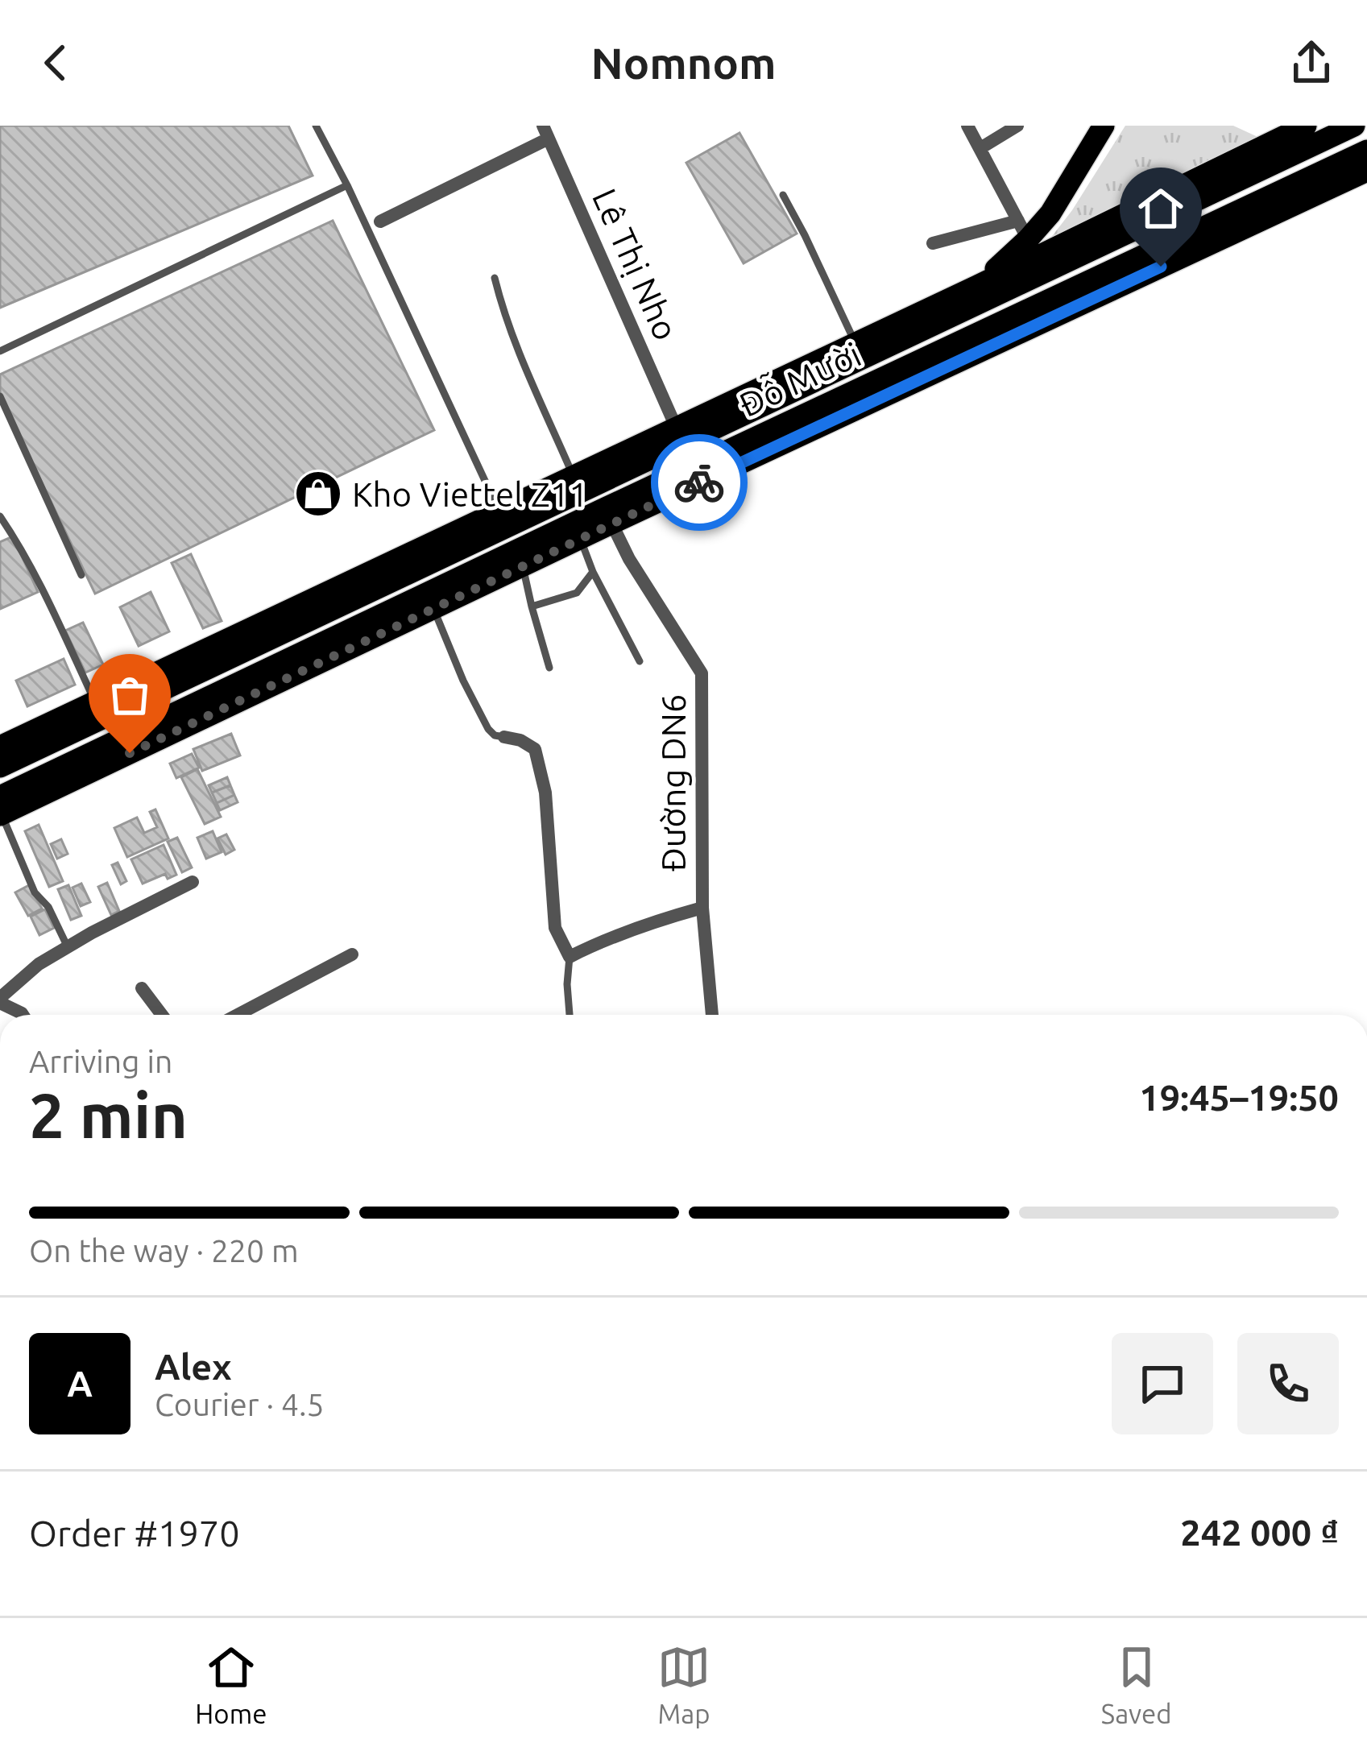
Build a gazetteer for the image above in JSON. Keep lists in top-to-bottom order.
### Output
{
  "streets": {
    "highway": ["Đỗ Mười"],
    "street": ["Lê Thị Nho", "Đường DN6"]
  },
  "crossings": [
    ["Lê Thị Nho", "Đỗ Mười"],
    ["Đỗ Mười", "Đường DN6"]
  ],
  "places": {
    "shop": ["Kho Viettel Z11"]
  },
  "page": {
    "header": "Nomnom",
    "heading": ["2 min", "Arriving in", "19:45–19:50"],
    "panel": [
      "Alex",
      "Courier · 4.5",
      "Order #1970",
      "242 000 ₫"
    ],
    "bar": "On the way · 220 m",
    "round": "A",
    "tabs": ["Home", "Map", "Saved"]
  }
}
